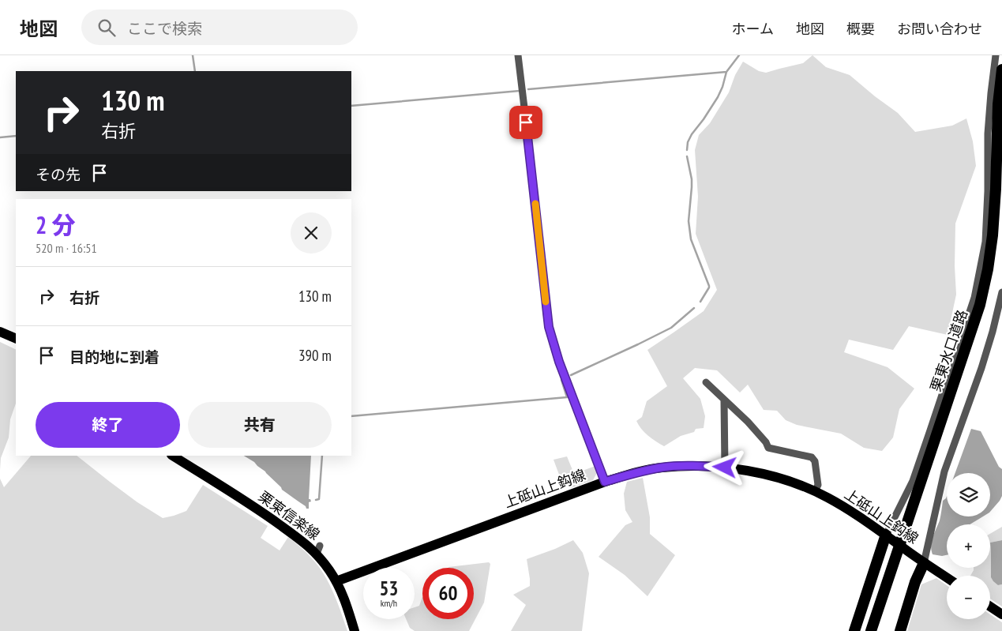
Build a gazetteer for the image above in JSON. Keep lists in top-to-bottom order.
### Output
{
  "streets": {
    "highway": ["栗東水口道路"],
    "main road": ["上砥山上鈎線", "栗東信楽線"]
  },
  "crossings": [
    ["上砥山上鈎線", "栗東信楽線"]
  ],
  "page": {
    "header": "地図",
    "search": "ここで検索",
    "nav": [
      "ホーム",
      "地図",
      "概要",
      "お問い合わせ"
    ],
    "turn": ["130 m", "右折"],
    "then": "その先",
    "heading": ["2 分", "520 m · 16:51"],
    "list": [
      {
        "name": "右折",
        "value": "130 m"
      },
      {
        "name": "目的地に到着",
        "value": "390 m"
      }
    ],
    "buttons": ["終了", "共有"],
    "map_buttons": ["+", "−"],
    "speed": "53 km/h",
    "limit": "60"
  }
}
